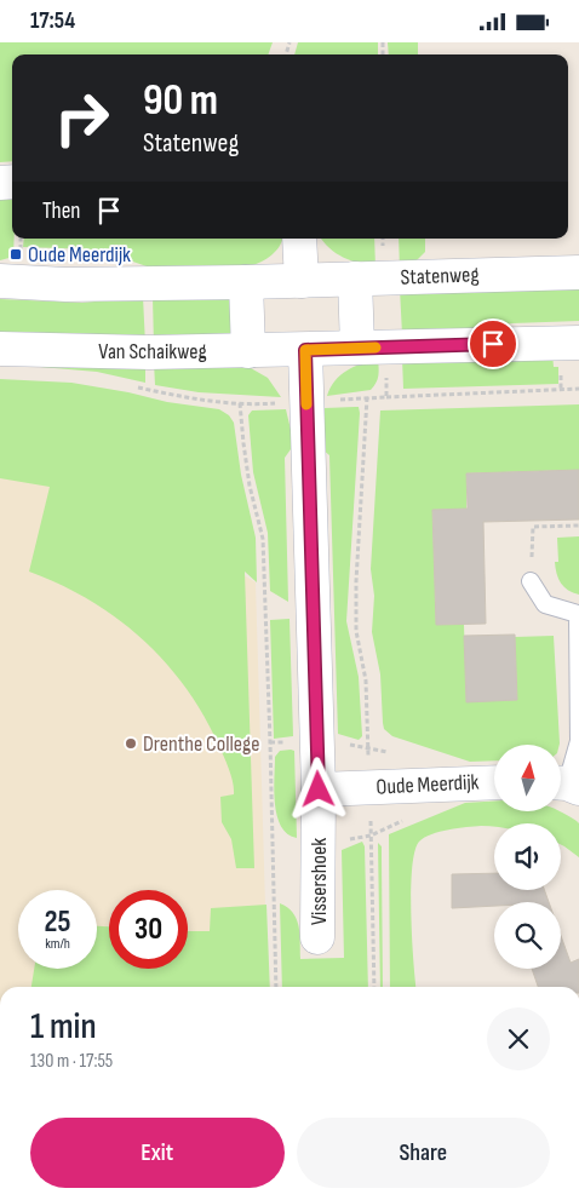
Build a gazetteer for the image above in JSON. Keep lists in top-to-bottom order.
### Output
{
  "streets": {
    "street": [
      "Statenweg",
      "Van Schaikweg",
      "Oude Meerdijk",
      "Vissershoek"
    ]
  },
  "crossings": [
    ["Oude Meerdijk", "Vissershoek"]
  ],
  "places": {
    "transit": ["Oude Meerdijk"],
    "other": ["Drenthe College"]
  },
  "north": "top",
  "page": {
    "status": "17:54",
    "turn": ["90 m", "Statenweg"],
    "then": "Then",
    "speed": "25 km/h",
    "limit": "30",
    "heading": ["1 min", "130 m · 17:55"],
    "buttons": ["Exit", "Share"]
  }
}
